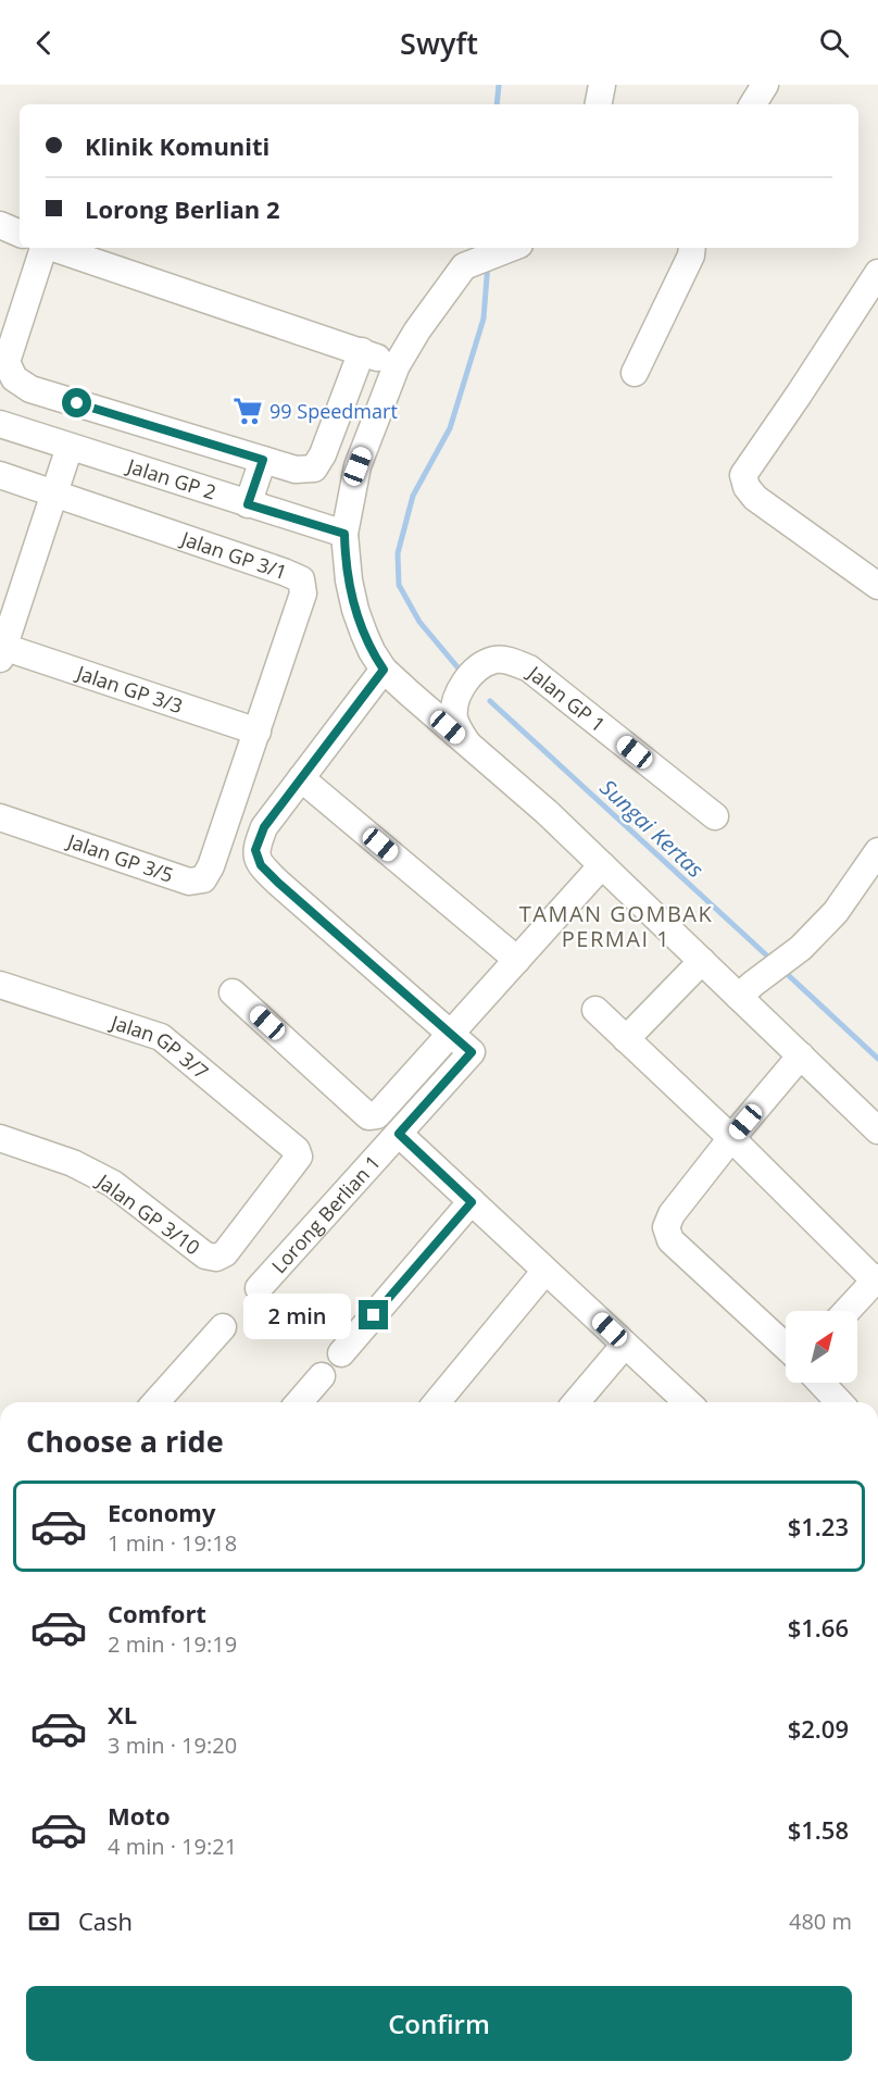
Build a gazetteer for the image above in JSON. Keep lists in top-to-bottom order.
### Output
{
  "streets": {
    "street": [
      "Jalan GP 2",
      "Jalan GP 3/1",
      "Jalan GP 3/3",
      "Jalan GP 1",
      "Jalan GP 3/5",
      "Jalan GP 3/7",
      "Jalan GP 3/10",
      "Lorong Berlian 1"
    ]
  },
  "crossings": [
    ["Jalan GP 3/1", "Jalan GP 3/3"],
    ["Jalan GP 3/1", "Jalan GP 3/5"],
    ["Jalan GP 3/3", "Jalan GP 3/5"],
    ["Jalan GP 3/7", "Jalan GP 3/10"]
  ],
  "districts": ["TAMAN GOMBAK PERMAI 1"],
  "water": ["Sungai Kertas"],
  "places": {
    "supermarket": ["99 Speedmart"]
  },
  "north": "top right",
  "page": {
    "header": "Swyft",
    "banner": ["Klinik Komuniti", "Lorong Berlian 2"],
    "bubble": "2 min",
    "heading": "Choose a ride",
    "list": [
      {
        "name": "Economy",
        "note": "1 min · 19:18",
        "value": "$1.23"
      },
      {
        "name": "Comfort",
        "note": "2 min · 19:19",
        "value": "$1.66"
      },
      {
        "name": "XL",
        "note": "3 min · 19:20",
        "value": "$2.09"
      },
      {
        "name": "Moto",
        "note": "4 min · 19:21",
        "value": "$1.58"
      }
    ],
    "pay": ["Cash", "480 m"],
    "buttons": "Confirm"
  }
}
